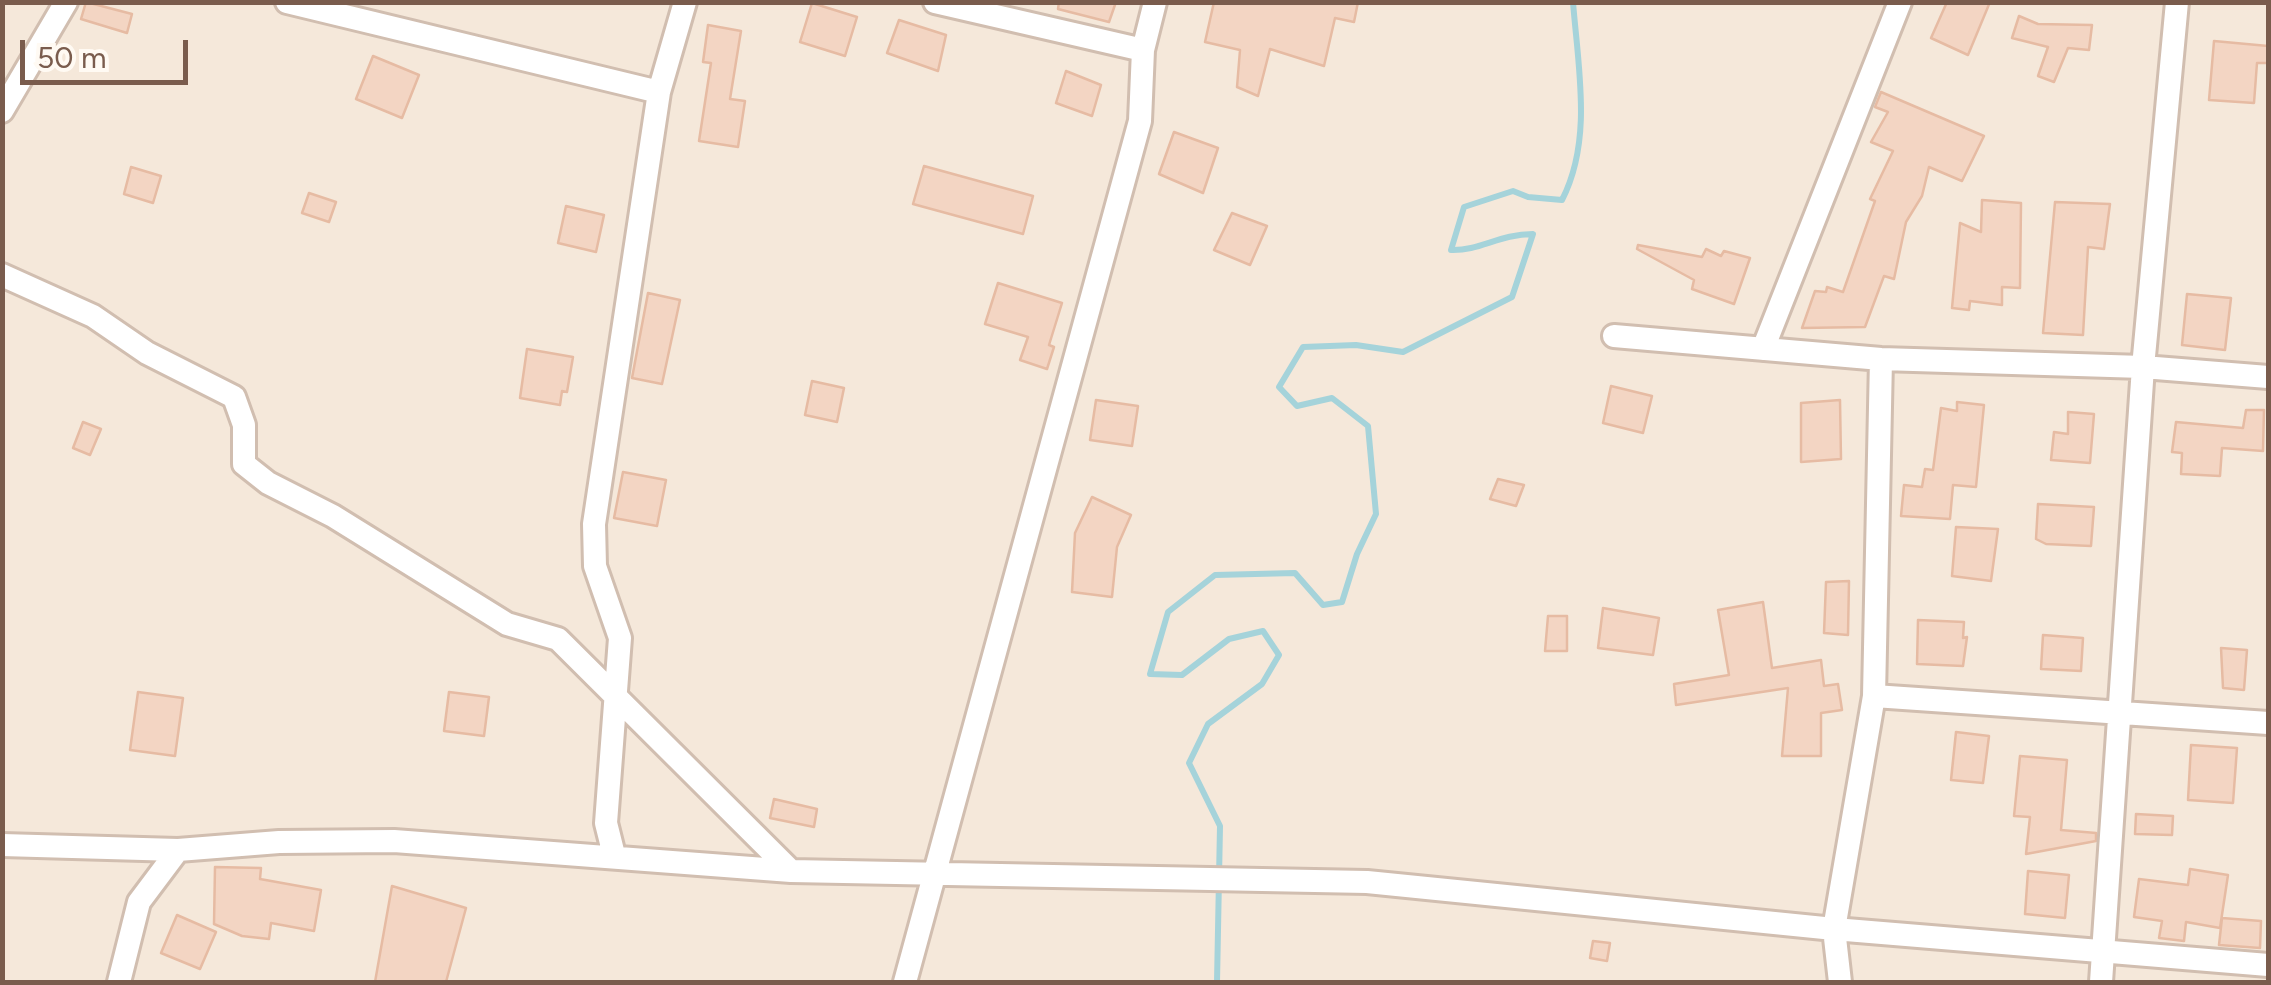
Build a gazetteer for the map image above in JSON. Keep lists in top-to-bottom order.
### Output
{
  "scale_bar": "50 m"
}
